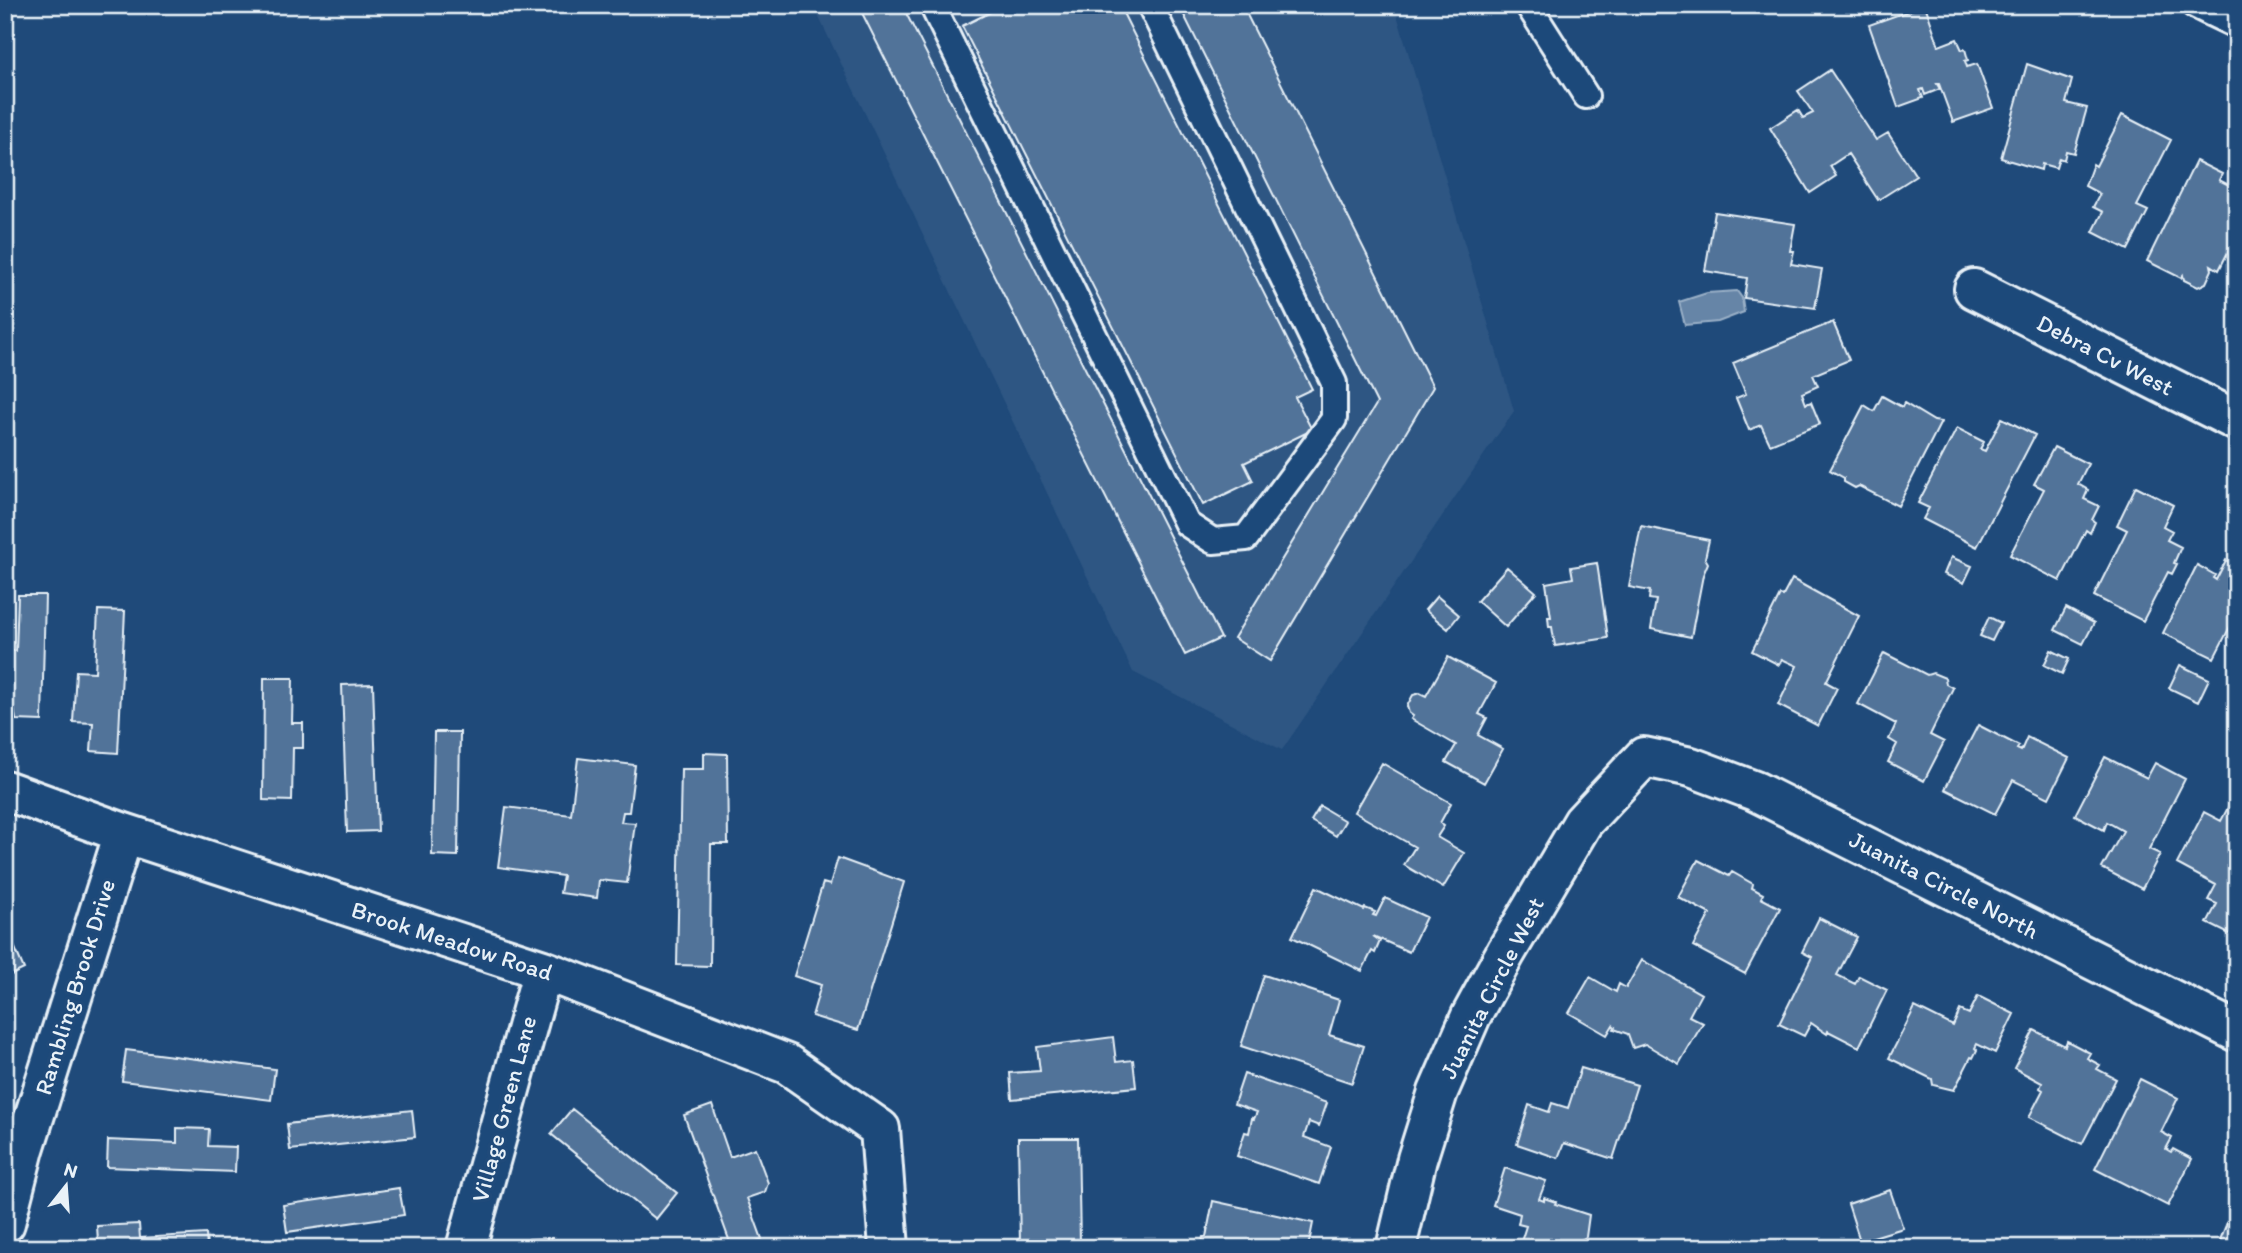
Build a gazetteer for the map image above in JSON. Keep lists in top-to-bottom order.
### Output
{
  "streets": {
    "street": [
      "Debra Cv West",
      "Juanita Circle North",
      "Brook Meadow Road",
      "Rambling Brook Drive",
      "Juanita Circle West",
      "Village Green Lane"
    ]
  },
  "crossings": [
    ["Juanita Circle North", "Juanita Circle West"],
    ["Brook Meadow Road", "Rambling Brook Drive"],
    ["Brook Meadow Road", "Village Green Lane"]
  ],
  "north": "top"
}
